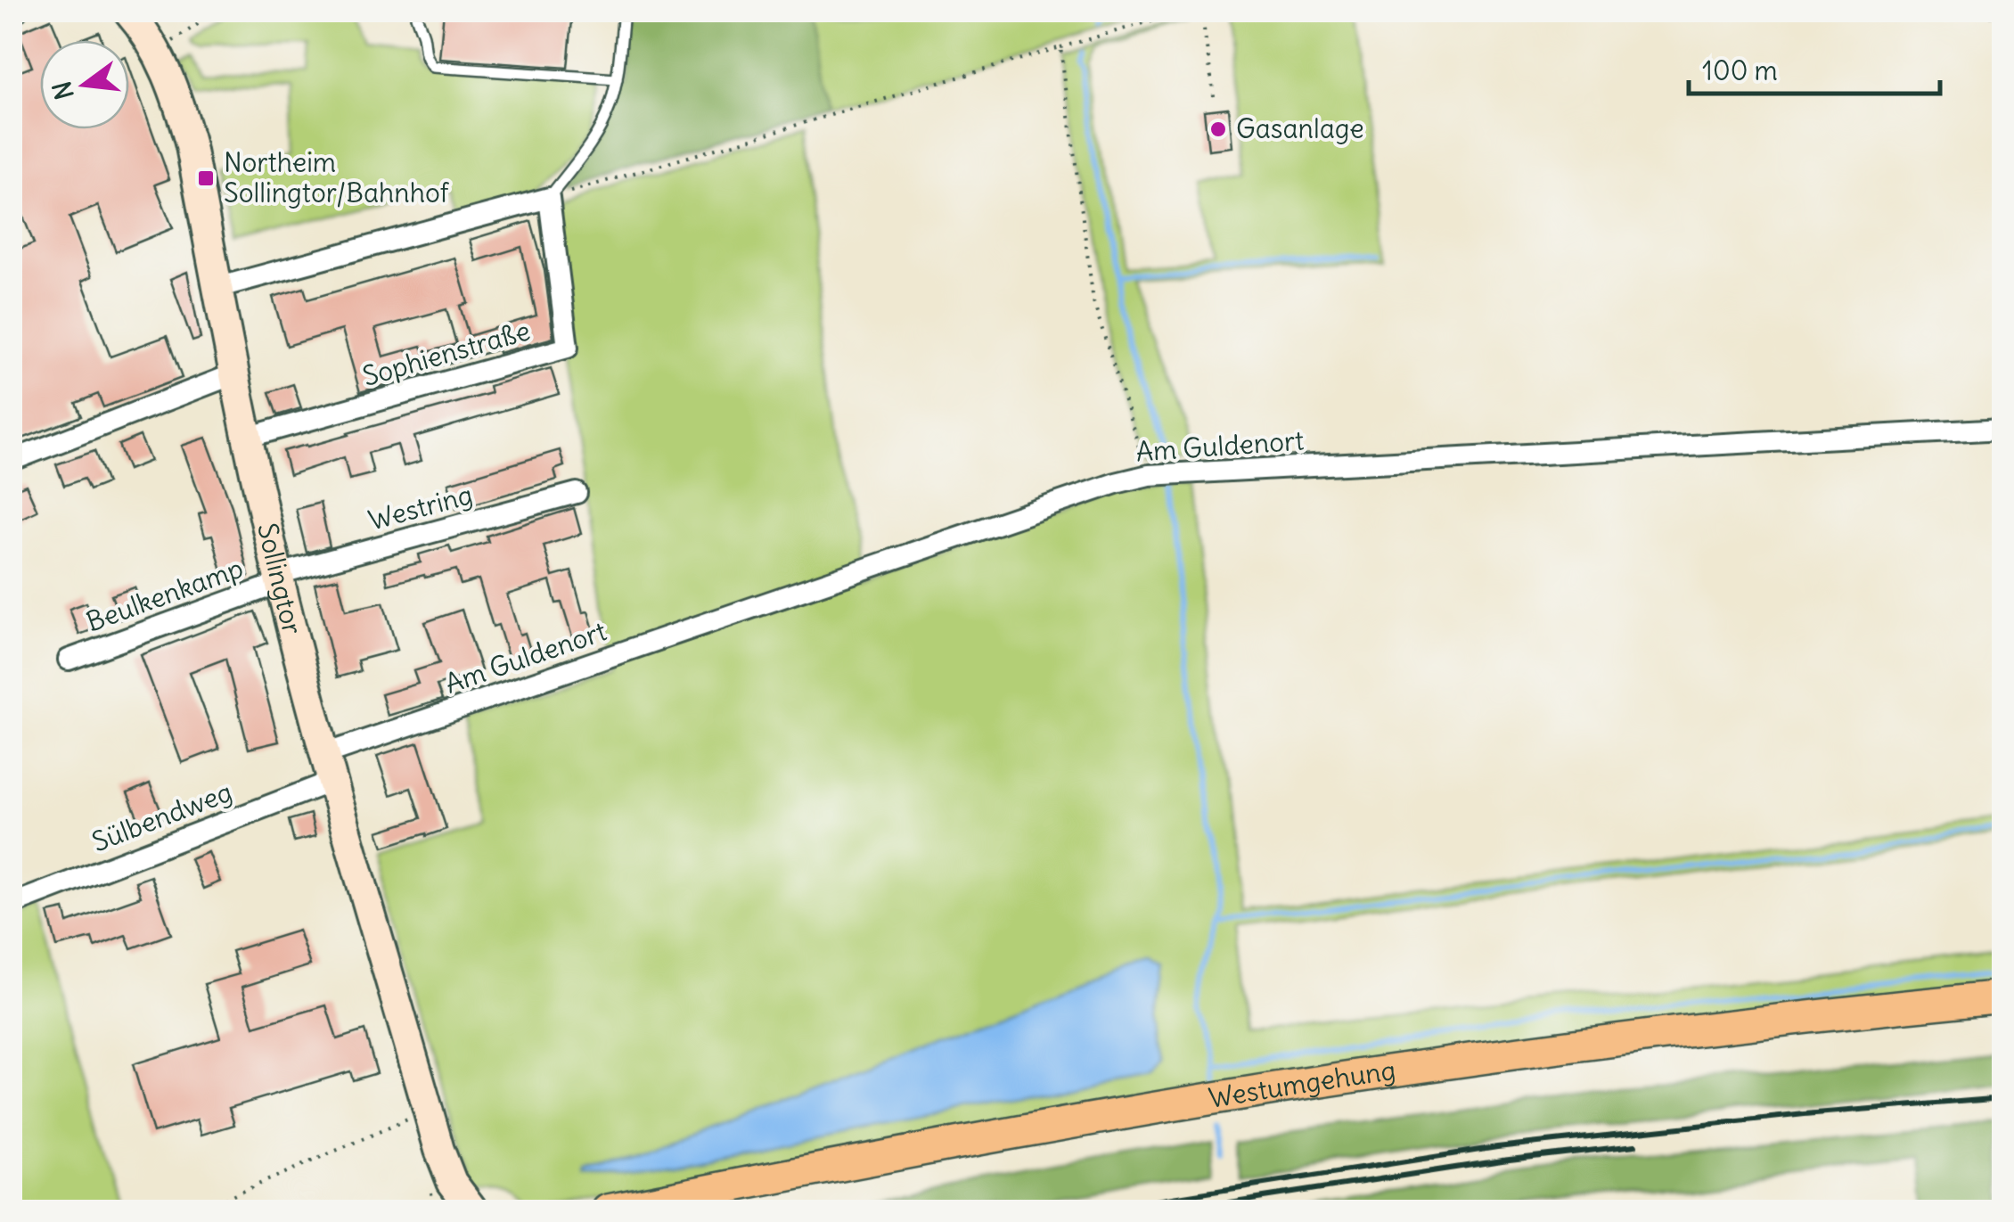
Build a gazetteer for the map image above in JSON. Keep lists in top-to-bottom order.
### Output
{
  "streets": {
    "main road": ["Sollingtor", "Westumgehung"],
    "street": [
      "Sophienstraße",
      "Am Guldenort",
      "Westring",
      "Beulkenkamp",
      "Sülbendweg"
    ]
  },
  "crossings": [
    ["Sophienstraße", "Sollingtor"],
    ["Am Guldenort", "Sollingtor"],
    ["Am Guldenort", "Sülbendweg"],
    ["Westring", "Sollingtor"],
    ["Westring", "Beulkenkamp"],
    ["Sollingtor", "Beulkenkamp"],
    ["Sollingtor", "Sülbendweg"]
  ],
  "places": {
    "other": ["Gasanlage"],
    "transit": ["Northeim Sollingtor/Bahnhof"]
  },
  "scale_bar": "100 m",
  "north": "left"
}
